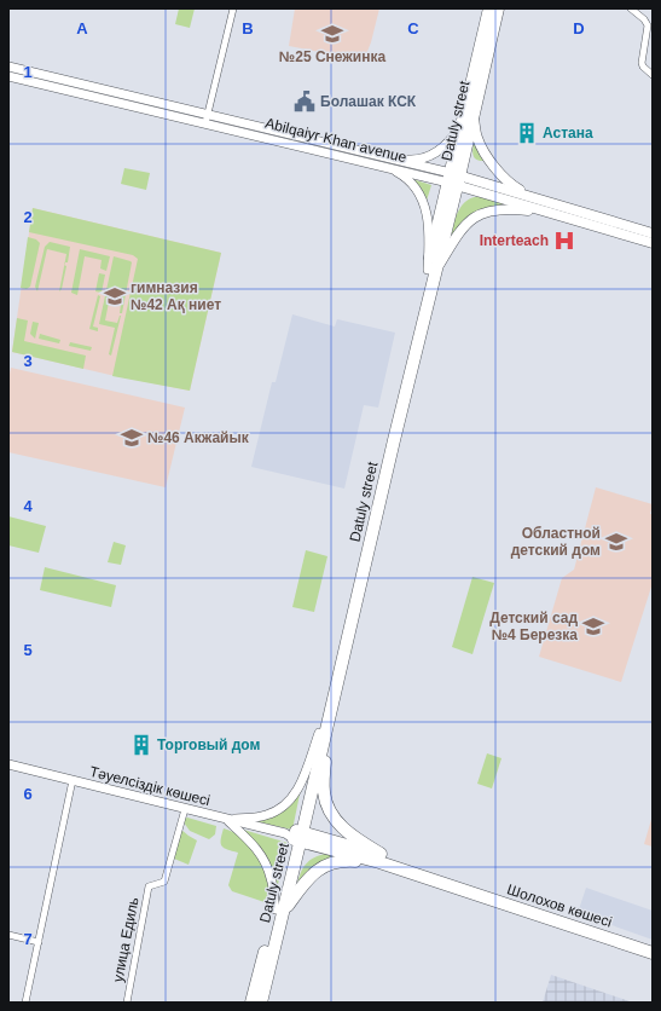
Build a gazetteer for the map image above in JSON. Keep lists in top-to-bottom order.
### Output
{
  "streets": {
    "highway": ["Datuly street", "Шолохов көшесі"],
    "main road": ["Abilqaiyr Khan avenue", "Тәуелсіздік көшесі"],
    "street": ["улица Едиль"]
  },
  "crossings": [
    ["Datuly street", "Abilqaiyr Khan avenue"],
    ["Datuly street", "Тәуелсіздік көшесі"],
    ["Тәуелсіздік көшесі", "улица Едиль"]
  ],
  "places": {
    "school or university": [
      "№25 Снежинка",
      "гимназия №42 Ақ ниет",
      "№46 Акжайык",
      "Областной детский дом",
      "Детский сад №4 Березка"
    ],
    "public building": ["Болашак КСК"],
    "building": ["Астана", "Торговый дом"],
    "hospital": ["Interteach"]
  },
  "grid": {
    "columns": [
      "A",
      "B",
      "C",
      "D"
    ],
    "rows": [
      "1",
      "2",
      "3",
      "4",
      "5",
      "6",
      "7"
    ]
  }
}
